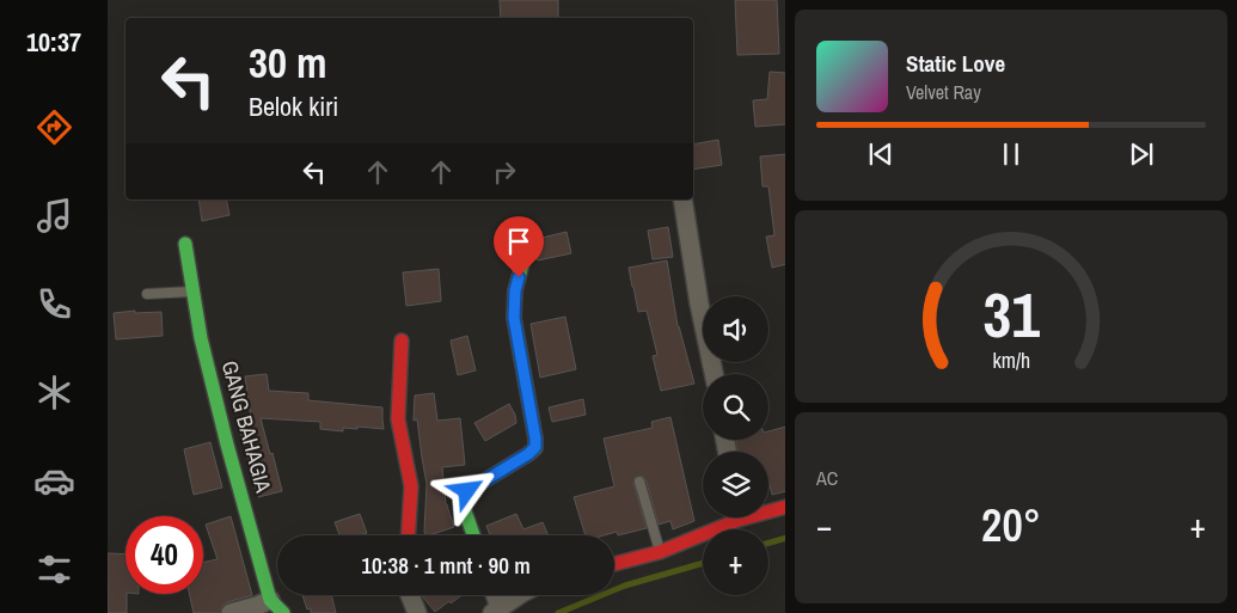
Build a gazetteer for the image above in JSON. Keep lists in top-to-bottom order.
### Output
{
  "streets": {
    "street": ["GANG BAHAGIA"]
  },
  "page": {
    "tabs": "10:37",
    "turn": ["30 m", "Belok kiri"],
    "song": ["Static Love", "Velvet Ray"],
    "map_buttons": "+",
    "tile": "AC",
    "heat": ["−", "20°", "+"],
    "limit": "40",
    "trip": "10:38 · 1 mnt · 90 m",
    "gauge": ["31", "km/h"]
  }
}
